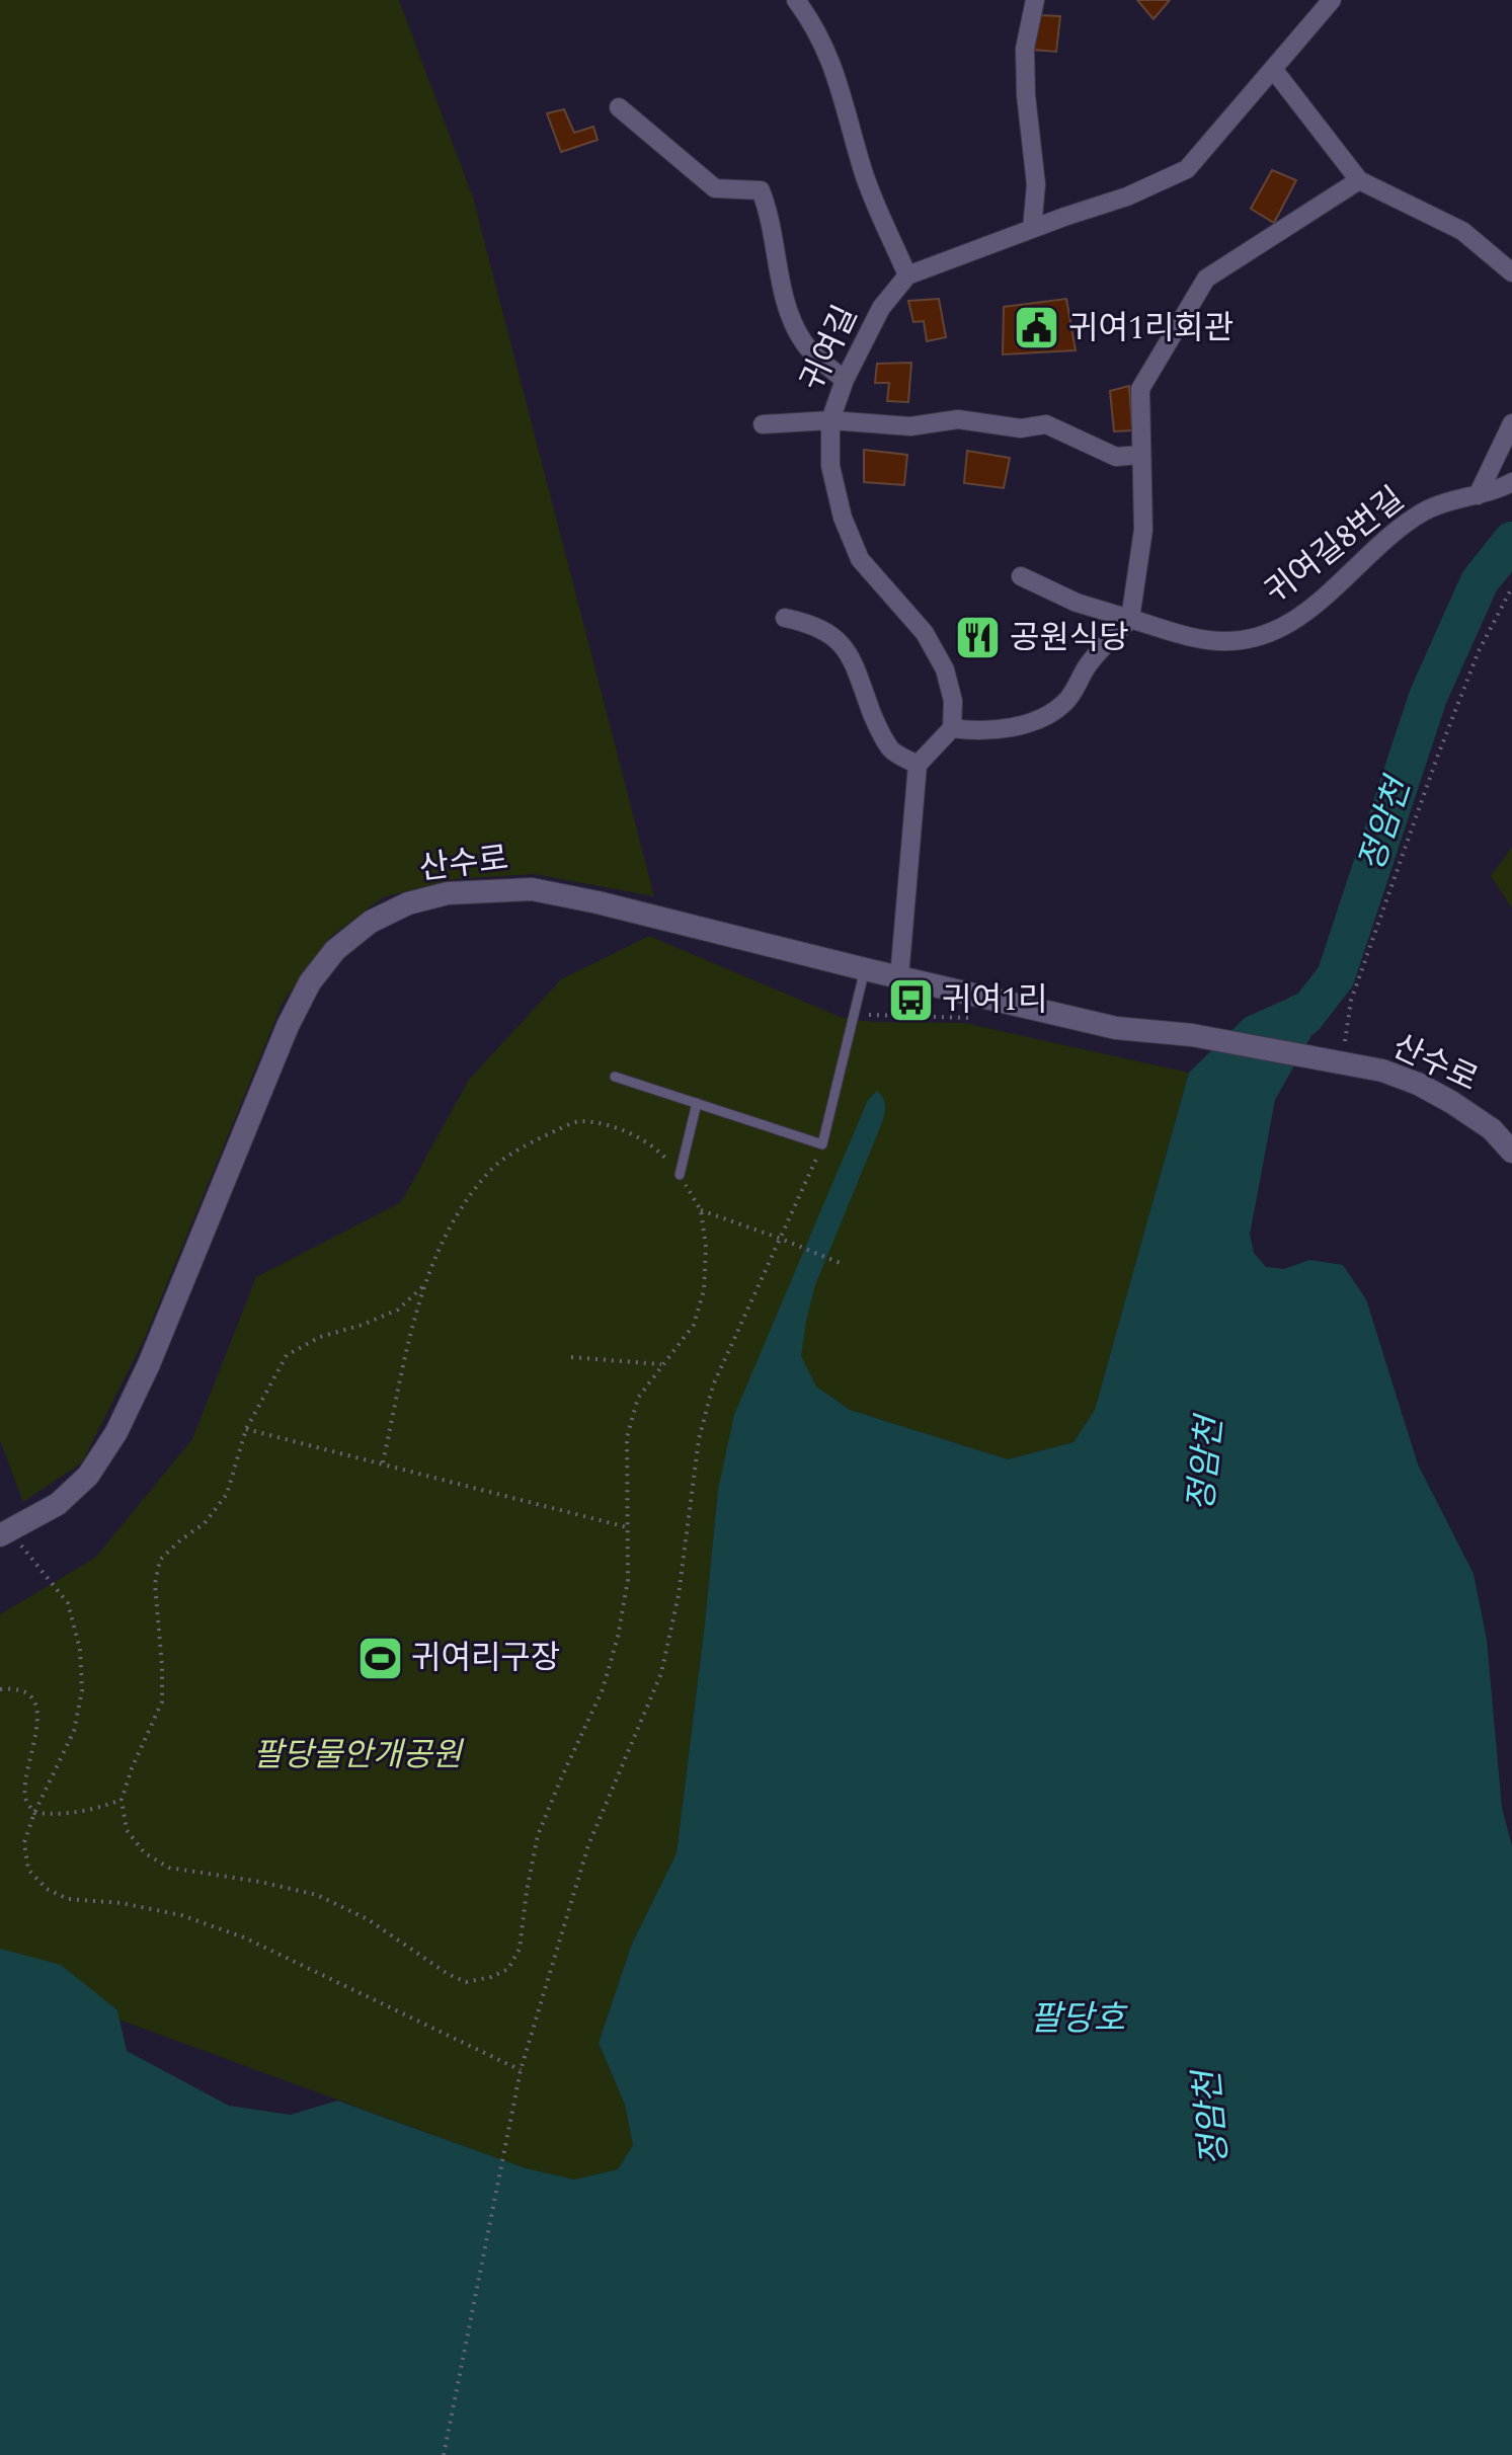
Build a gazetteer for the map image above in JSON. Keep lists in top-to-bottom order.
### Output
{
  "streets": {
    "main road": ["산수로"],
    "street": ["귀여길", "귀여길8번길"]
  },
  "water": ["정암천", "팔당호"],
  "parks": ["팔당물안개공원"],
  "places": {
    "public building": ["귀여1리회관"],
    "restaurant": ["공원식당"],
    "bus stop": ["귀여1리"],
    "sports": ["귀여리구장"]
  }
}
